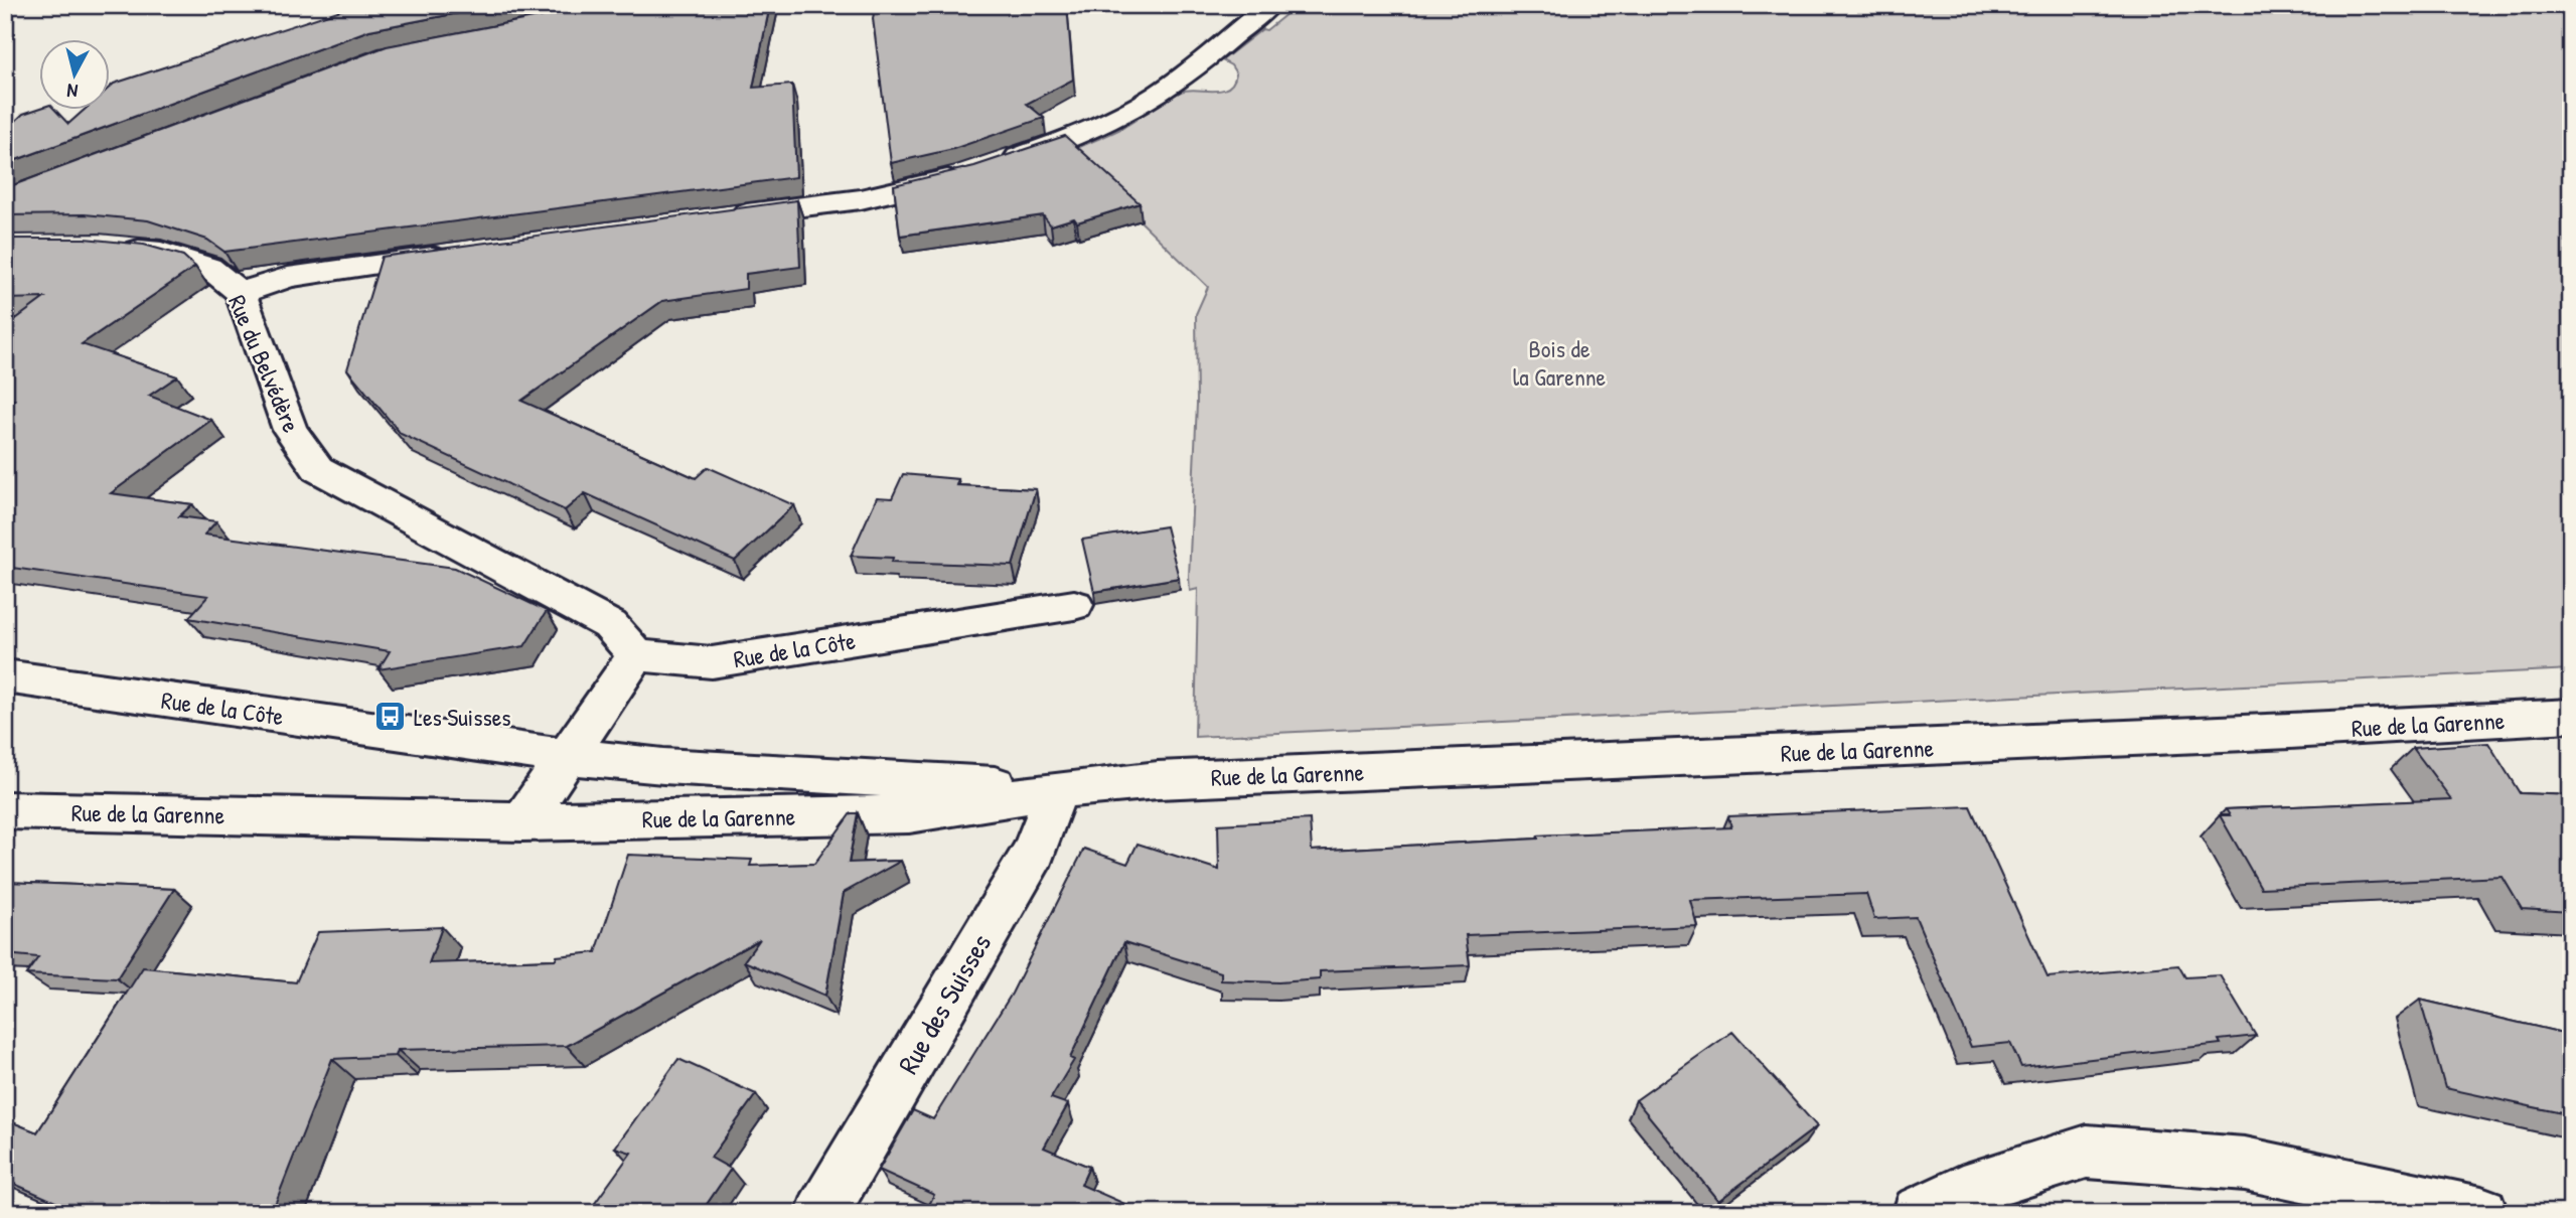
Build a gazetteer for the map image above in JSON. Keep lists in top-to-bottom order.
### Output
{
  "streets": {
    "street": [
      "Rue du Belvédère",
      "Rue de la Côte",
      "Rue de la Garenne",
      "Rue des Suisses"
    ]
  },
  "crossings": [
    ["Rue du Belvédère", "Rue de la Côte"],
    ["Rue de la Côte", "Rue de la Garenne"],
    ["Rue de la Côte", "Rue des Suisses"],
    ["Rue de la Garenne", "Rue des Suisses"]
  ],
  "parks": ["Bois de la Garenne"],
  "places": {
    "bus stop": ["Les Suisses"]
  },
  "north": "bottom"
}
